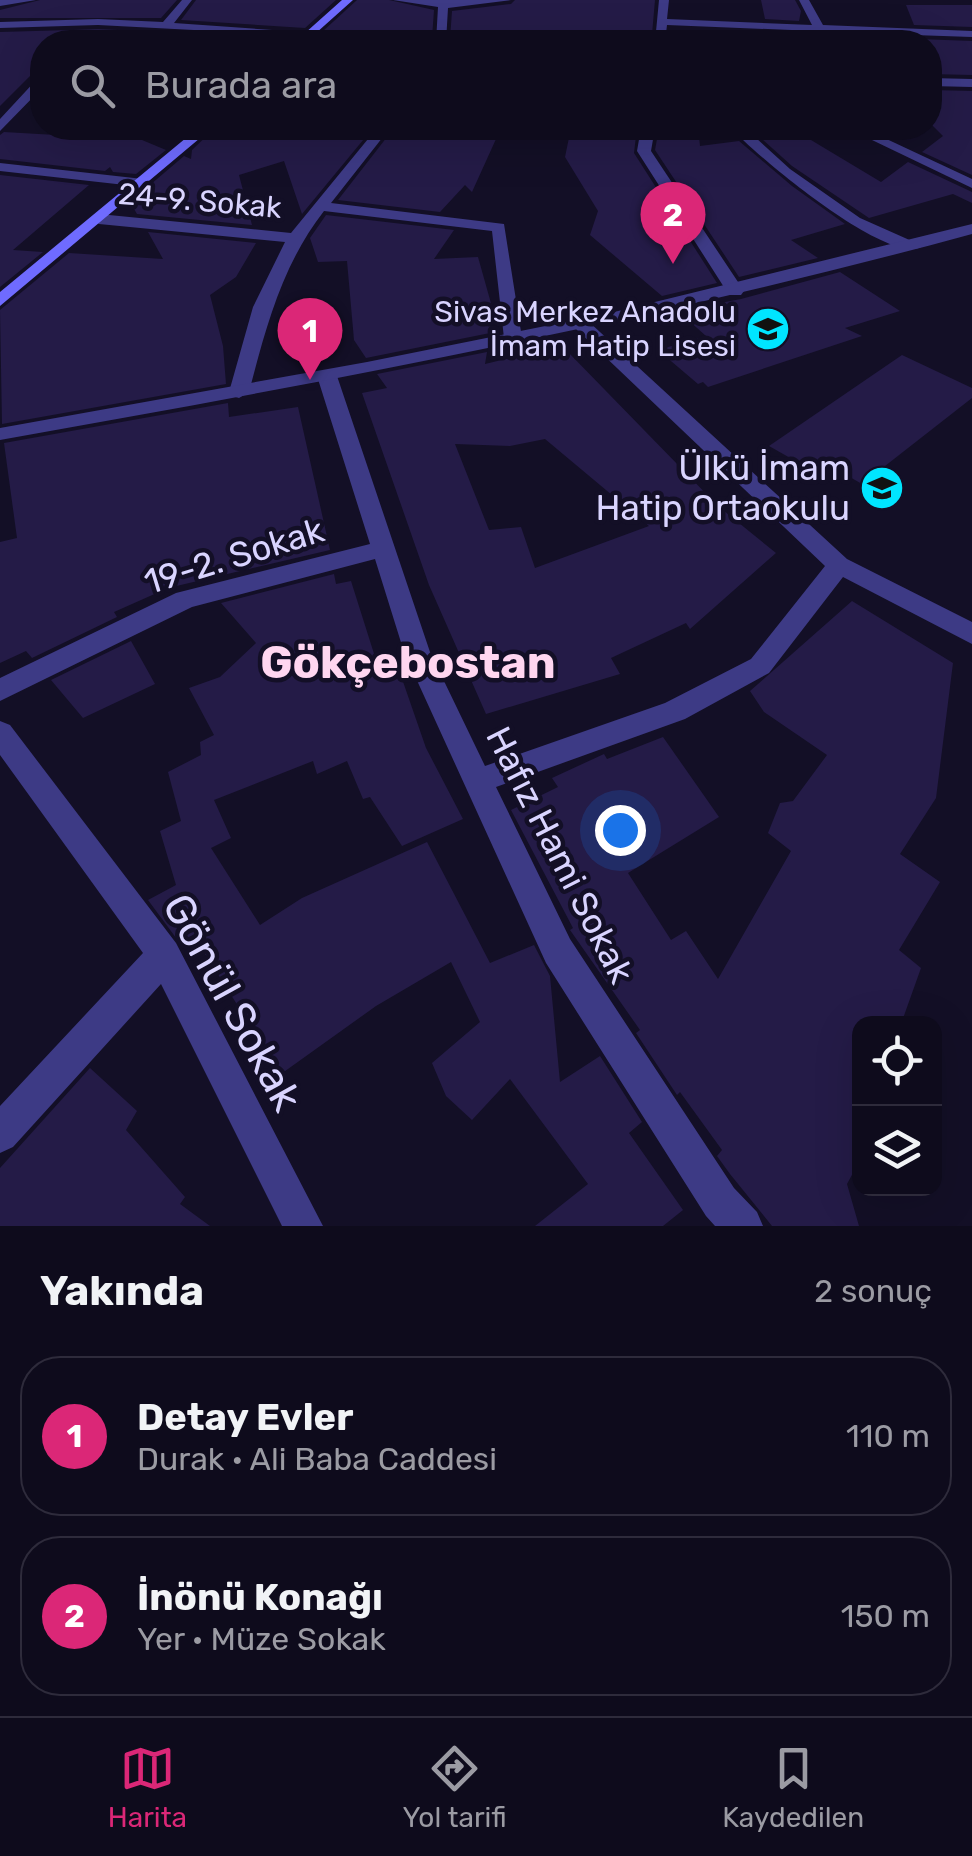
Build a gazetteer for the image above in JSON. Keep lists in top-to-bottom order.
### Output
{
  "streets": {
    "street": [
      "24-9. Sokak",
      "19-2. Sokak",
      "Hafız Hami Sokak",
      "Gönül Sokak"
    ]
  },
  "crossings": [
    ["19-2. Sokak", "Hafız Hami Sokak"]
  ],
  "districts": ["Gökçebostan"],
  "places": {
    "school or university": ["Sivas Merkez Anadolu İmam Hatip Lisesi", "Ülkü İmam Hatip Ortaokulu"]
  },
  "page": {
    "search": "Burada ara",
    "pins": ["2", "1"],
    "heading": ["Yakında", "2 sonuç"],
    "list": [
      {
        "mark": "1",
        "name": "Detay Evler",
        "note": "Durak · Ali Baba Caddesi",
        "value": "110 m"
      },
      {
        "mark": "2",
        "name": "İnönü Konağı",
        "note": "Yer · Müze Sokak",
        "value": "150 m"
      }
    ],
    "nav": ["Harita", "Yol tarifi", "Kaydedilen"]
  }
}
